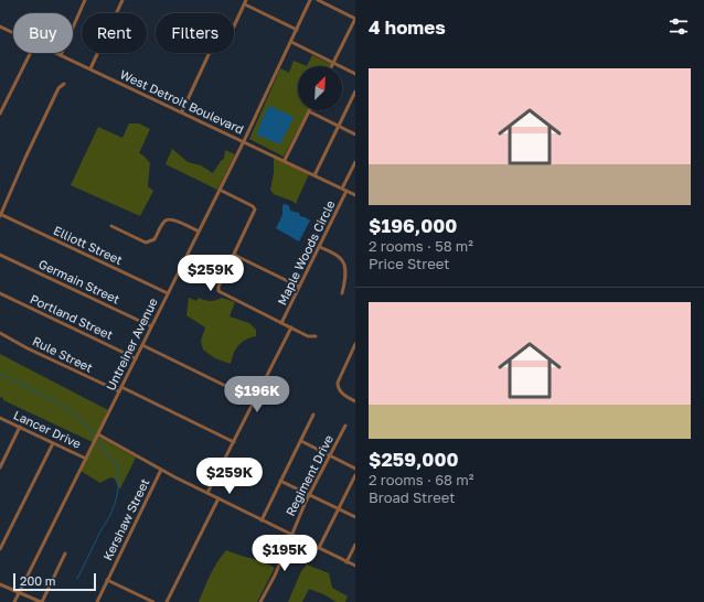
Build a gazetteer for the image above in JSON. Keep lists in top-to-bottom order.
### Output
{
  "streets": {
    "street": [
      "West Detroit Boulevard",
      "Elliott Street",
      "Maple Woods Circle",
      "Germain Street",
      "Portland Street",
      "Untreiner Avenue",
      "Rule Street",
      "Lancer Drive",
      "Regiment Drive",
      "Kershaw Street"
    ]
  },
  "crossings": [
    ["West Detroit Boulevard", "Maple Woods Circle"],
    ["West Detroit Boulevard", "Untreiner Avenue"],
    ["Elliott Street", "Untreiner Avenue"],
    ["Maple Woods Circle", "Untreiner Avenue"],
    ["Germain Street", "Untreiner Avenue"],
    ["Portland Street", "Untreiner Avenue"],
    ["Untreiner Avenue", "Rule Street"],
    ["Untreiner Avenue", "Lancer Drive"]
  ],
  "scale_bar": "200 m",
  "north": "top right",
  "page": {
    "heading": "4 homes",
    "chip": ["Buy", "Rent", "Filters"],
    "list": [
      {
        "name": "$196,000",
        "note": "2 rooms · 58 m² · Price Street"
      },
      {
        "name": "$259,000",
        "note": "2 rooms · 68 m² · Broad Street"
      }
    ],
    "price": [
      "$259K",
      "$196K",
      "$259K",
      "$195K"
    ],
    "scale": "200 m"
  }
}
